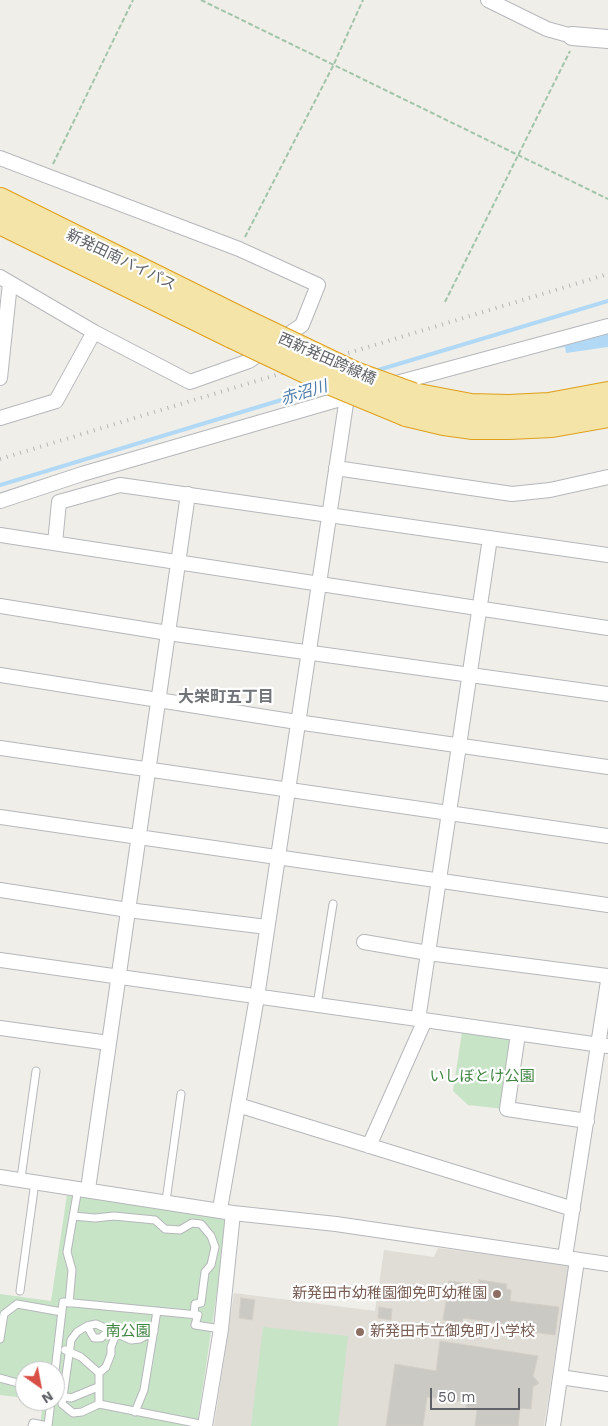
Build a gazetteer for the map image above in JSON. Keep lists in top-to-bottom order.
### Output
{
  "streets": {
    "highway": ["新発田南バイパス", "西新発田跨線橋"]
  },
  "crossings": [
    ["新発田南バイパス", "西新発田跨線橋"]
  ],
  "districts": ["大栄町五丁目"],
  "water": ["赤沼川"],
  "parks": ["いしぼとけ公園", "南公園"],
  "places": ["新発田市幼稚園御免町幼稚園", "新発田市立御免町小学校"],
  "scale_bar": "50 m",
  "north": "bottom right"
}
